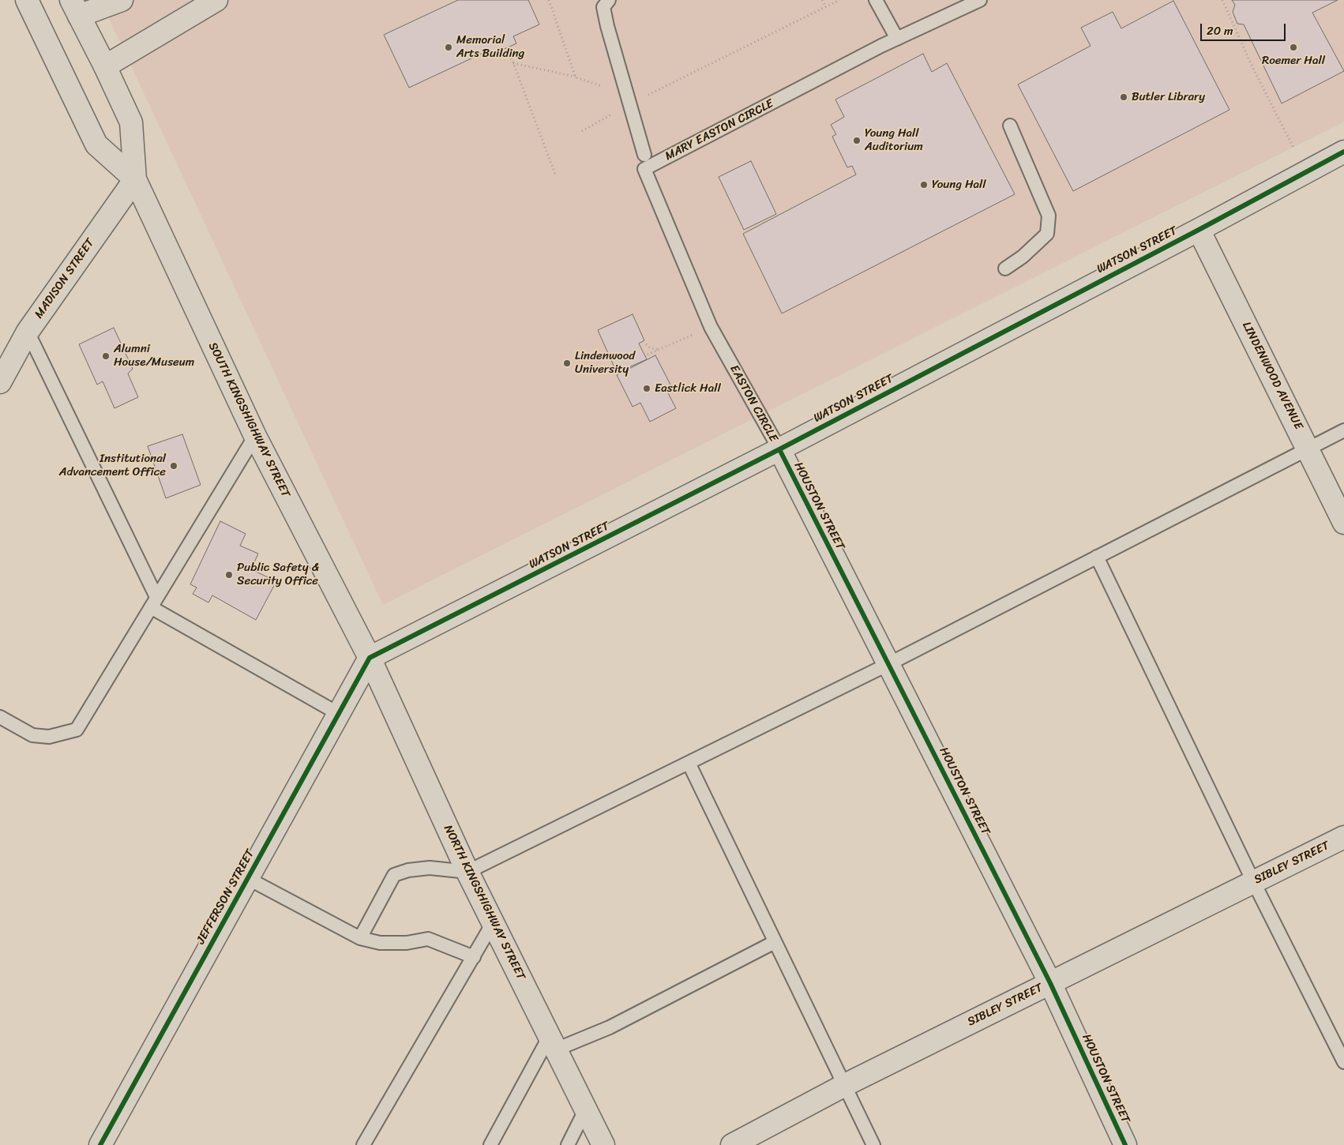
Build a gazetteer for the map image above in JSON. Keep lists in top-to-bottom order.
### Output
{
  "streets": {
    "street": [
      "WATSON STREET",
      "MADISON STREET",
      "LINDENWOOD AVENUE",
      "SOUTH KINGSHIGHWAY STREET",
      "HOUSTON STREET",
      "SIBLEY STREET",
      "JEFFERSON STREET",
      "NORTH KINGSHIGHWAY STREET"
    ],
    "lane": ["MARY EASTON CIRCLE", "EASTON CIRCLE"]
  },
  "crossings": [
    ["MARY EASTON CIRCLE", "EASTON CIRCLE"],
    ["WATSON STREET", "LINDENWOOD AVENUE"],
    ["WATSON STREET", "EASTON CIRCLE"],
    ["WATSON STREET", "SOUTH KINGSHIGHWAY STREET"],
    ["WATSON STREET", "HOUSTON STREET"],
    ["WATSON STREET", "JEFFERSON STREET"],
    ["WATSON STREET", "NORTH KINGSHIGHWAY STREET"],
    ["MADISON STREET", "SOUTH KINGSHIGHWAY STREET"],
    ["EASTON CIRCLE", "HOUSTON STREET"],
    ["SOUTH KINGSHIGHWAY STREET", "JEFFERSON STREET"],
    ["SOUTH KINGSHIGHWAY STREET", "NORTH KINGSHIGHWAY STREET"],
    ["HOUSTON STREET", "SIBLEY STREET"],
    ["JEFFERSON STREET", "NORTH KINGSHIGHWAY STREET"]
  ],
  "places": [
    "Memorial Arts Building",
    "Roemer Hall",
    "Butler Library",
    "Young Hall Auditorium",
    "Young Hall",
    "Alumni House/Museum",
    "Lindenwood University",
    "Eastlick Hall",
    "Institutional Advancement Office",
    "Public Safety & Security Office"
  ],
  "scale_bar": "20 m"
}
